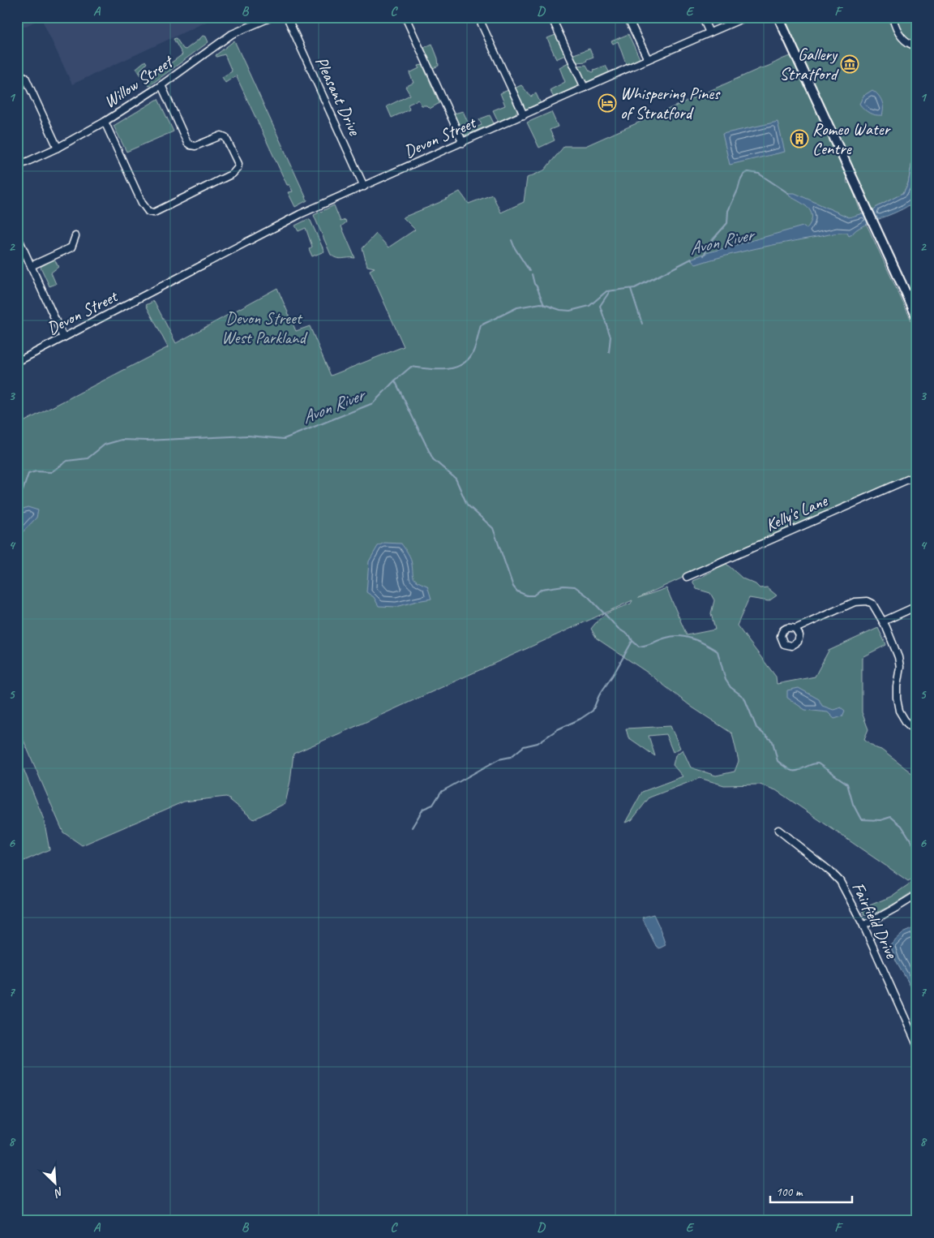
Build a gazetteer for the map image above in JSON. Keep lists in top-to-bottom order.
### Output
{
  "streets": {
    "street": [
      "Willow Street",
      "Pleasant Drive",
      "Devon Street",
      "Kelly's Lane",
      "Fairfield Drive"
    ]
  },
  "crossings": [
    ["Pleasant Drive", "Devon Street"]
  ],
  "water": ["Avon River"],
  "parks": ["Devon Street West Parkland"],
  "places": {
    "museum": ["Gallery Stratford"],
    "hotel": ["Whispering Pines of Stratford"],
    "building": ["Romeo Water Centre"]
  },
  "scale_bar": "100 m",
  "north": "bottom right",
  "grid": {
    "columns": [
      "A",
      "B",
      "C",
      "D",
      "E",
      "F"
    ],
    "rows": [
      "1",
      "2",
      "3",
      "4",
      "5",
      "6",
      "7",
      "8"
    ]
  }
}
